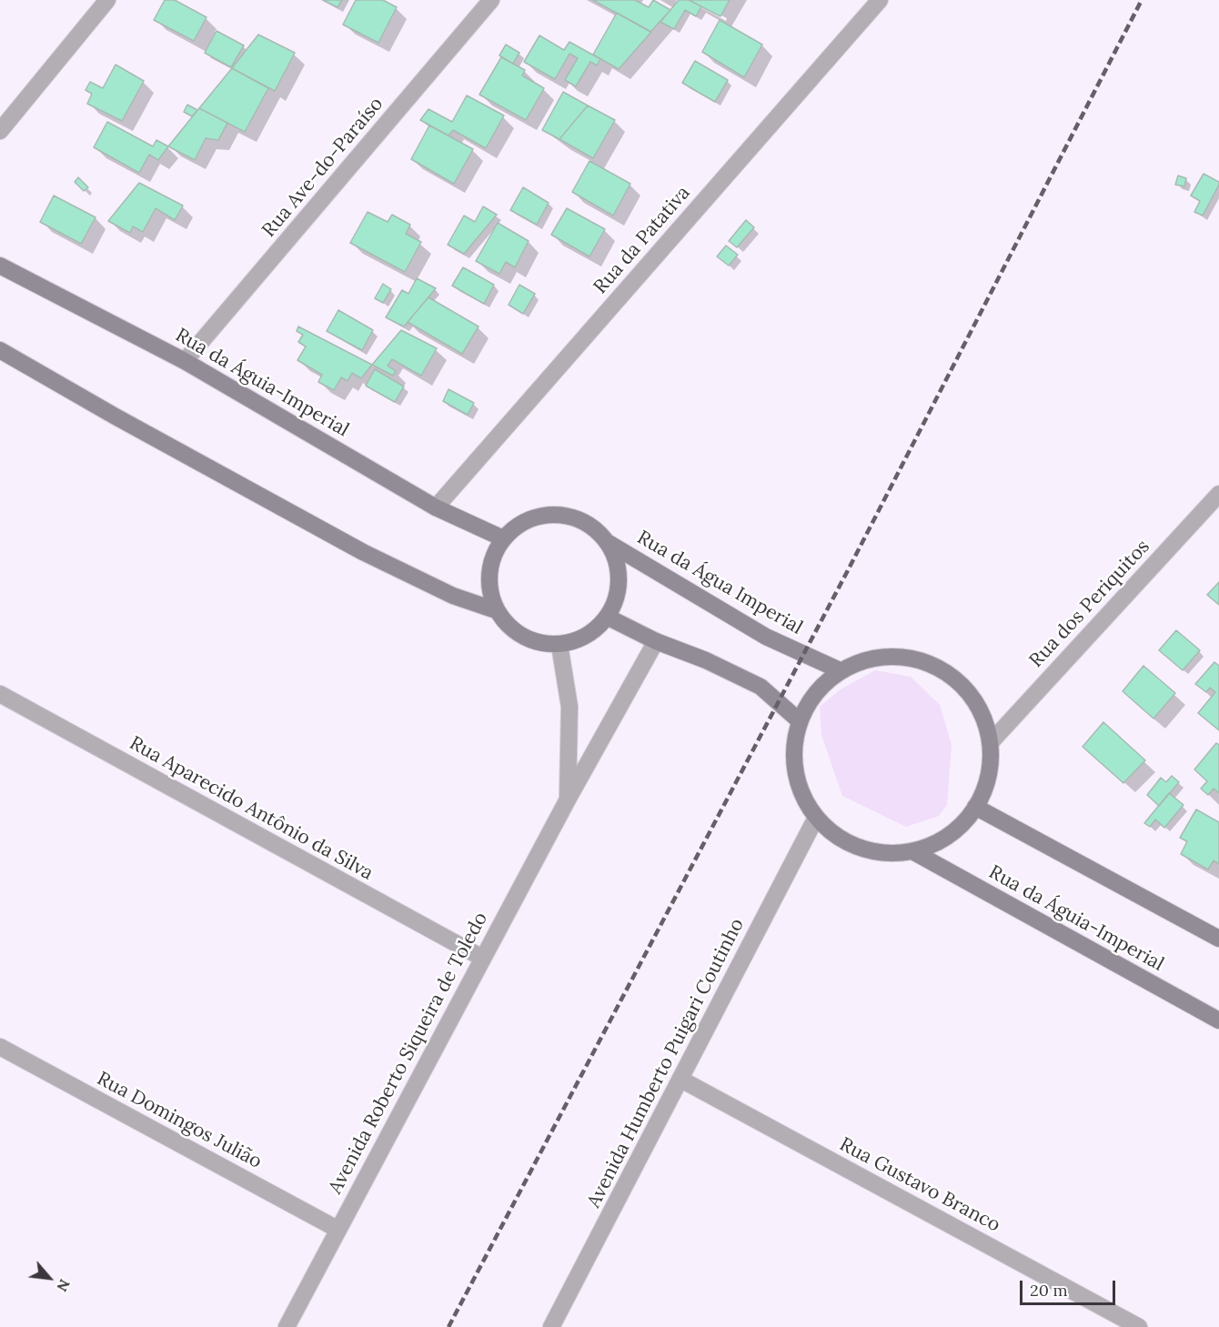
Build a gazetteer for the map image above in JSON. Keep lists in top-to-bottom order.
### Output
{
  "streets": {
    "street": [
      "Rua Ave-do-Paraíso",
      "Rua da Patativa",
      "Rua da Águia-Imperial",
      "Rua da Água Imperial",
      "Rua dos Periquitos",
      "Rua Aparecido Antônio da Silva",
      "Avenida Roberto Siqueira de Toledo",
      "Avenida Humberto Puigari Coutinho",
      "Rua Domingos Julião",
      "Rua Gustavo Branco"
    ]
  },
  "crossings": [
    ["Rua Ave-do-Paraíso", "Rua da Águia-Imperial"],
    ["Rua da Patativa", "Rua da Águia-Imperial"],
    ["Rua da Águia-Imperial", "Rua da Água Imperial"],
    ["Rua da Águia-Imperial", "Avenida Roberto Siqueira de Toledo"],
    ["Rua da Água Imperial", "Avenida Roberto Siqueira de Toledo"],
    ["Rua Aparecido Antônio da Silva", "Avenida Roberto Siqueira de Toledo"],
    ["Avenida Roberto Siqueira de Toledo", "Rua Domingos Julião"],
    ["Avenida Humberto Puigari Coutinho", "Rua Gustavo Branco"]
  ],
  "scale_bar": "20 m",
  "north": "bottom right"
}
